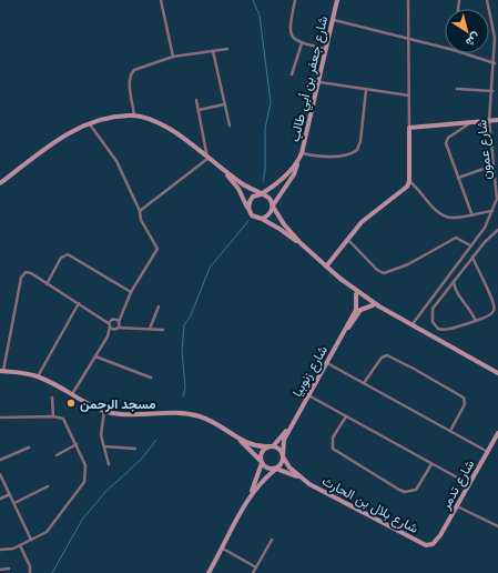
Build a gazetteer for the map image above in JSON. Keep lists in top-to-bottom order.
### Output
{
  "streets": {
    "street": [
      "شارع جعفر بن أبي طالب",
      "شارع عمون",
      "شارع زنوبيا",
      "شارع تدمر",
      "شارع بلال بن الحارث"
    ]
  },
  "crossings": [
    ["شارع زنوبيا", "شارع بلال بن الحارث"],
    ["شارع تدمر", "شارع بلال بن الحارث"]
  ],
  "places": ["مسجد الرحمن"],
  "north": "bottom right"
}
